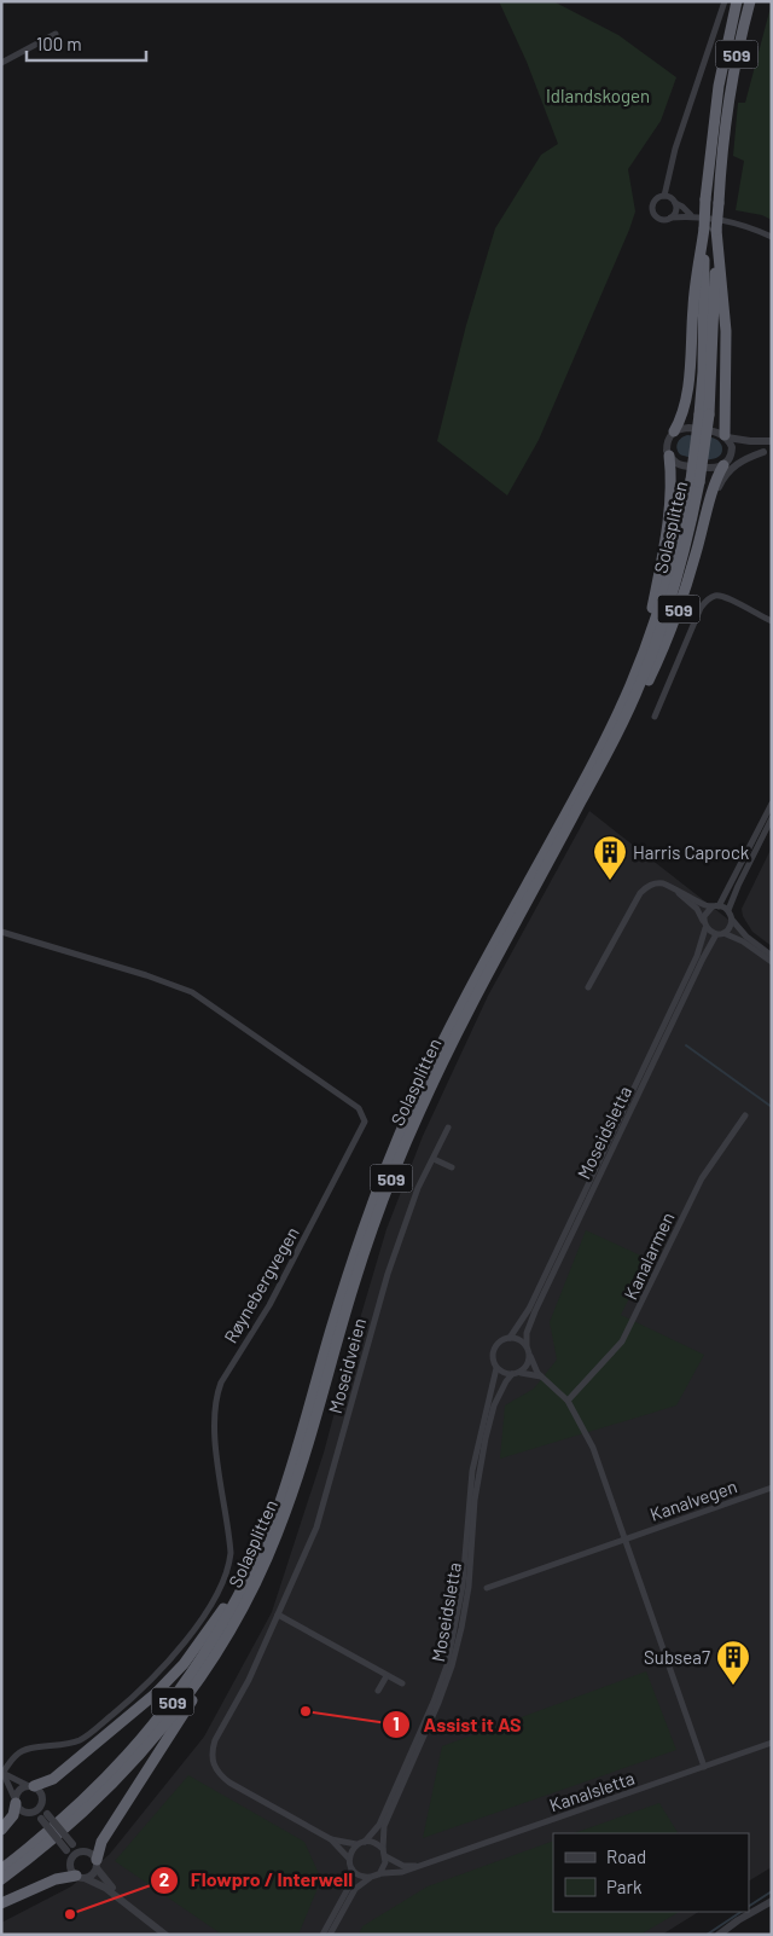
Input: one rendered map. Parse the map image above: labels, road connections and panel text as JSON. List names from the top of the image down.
{
  "streets": {
    "highway": ["509", "Solasplitten"],
    "street": [
      "Moseidsletta",
      "Kanalarmen",
      "Røynebergvegen",
      "Moseidveien",
      "Kanalvegen",
      "Kanalsletta"
    ]
  },
  "crossings": [
    ["509", "Solasplitten"],
    ["Moseidsletta", "Kanalsletta"]
  ],
  "parks": ["Idlandskogen"],
  "places": {
    "building": ["Harris Caprock", "Subsea7"],
    "other": ["Assist it AS", "Flowpro / Interwell"]
  },
  "legend": ["Road", "Park"],
  "scale_bar": "100 m"
}
